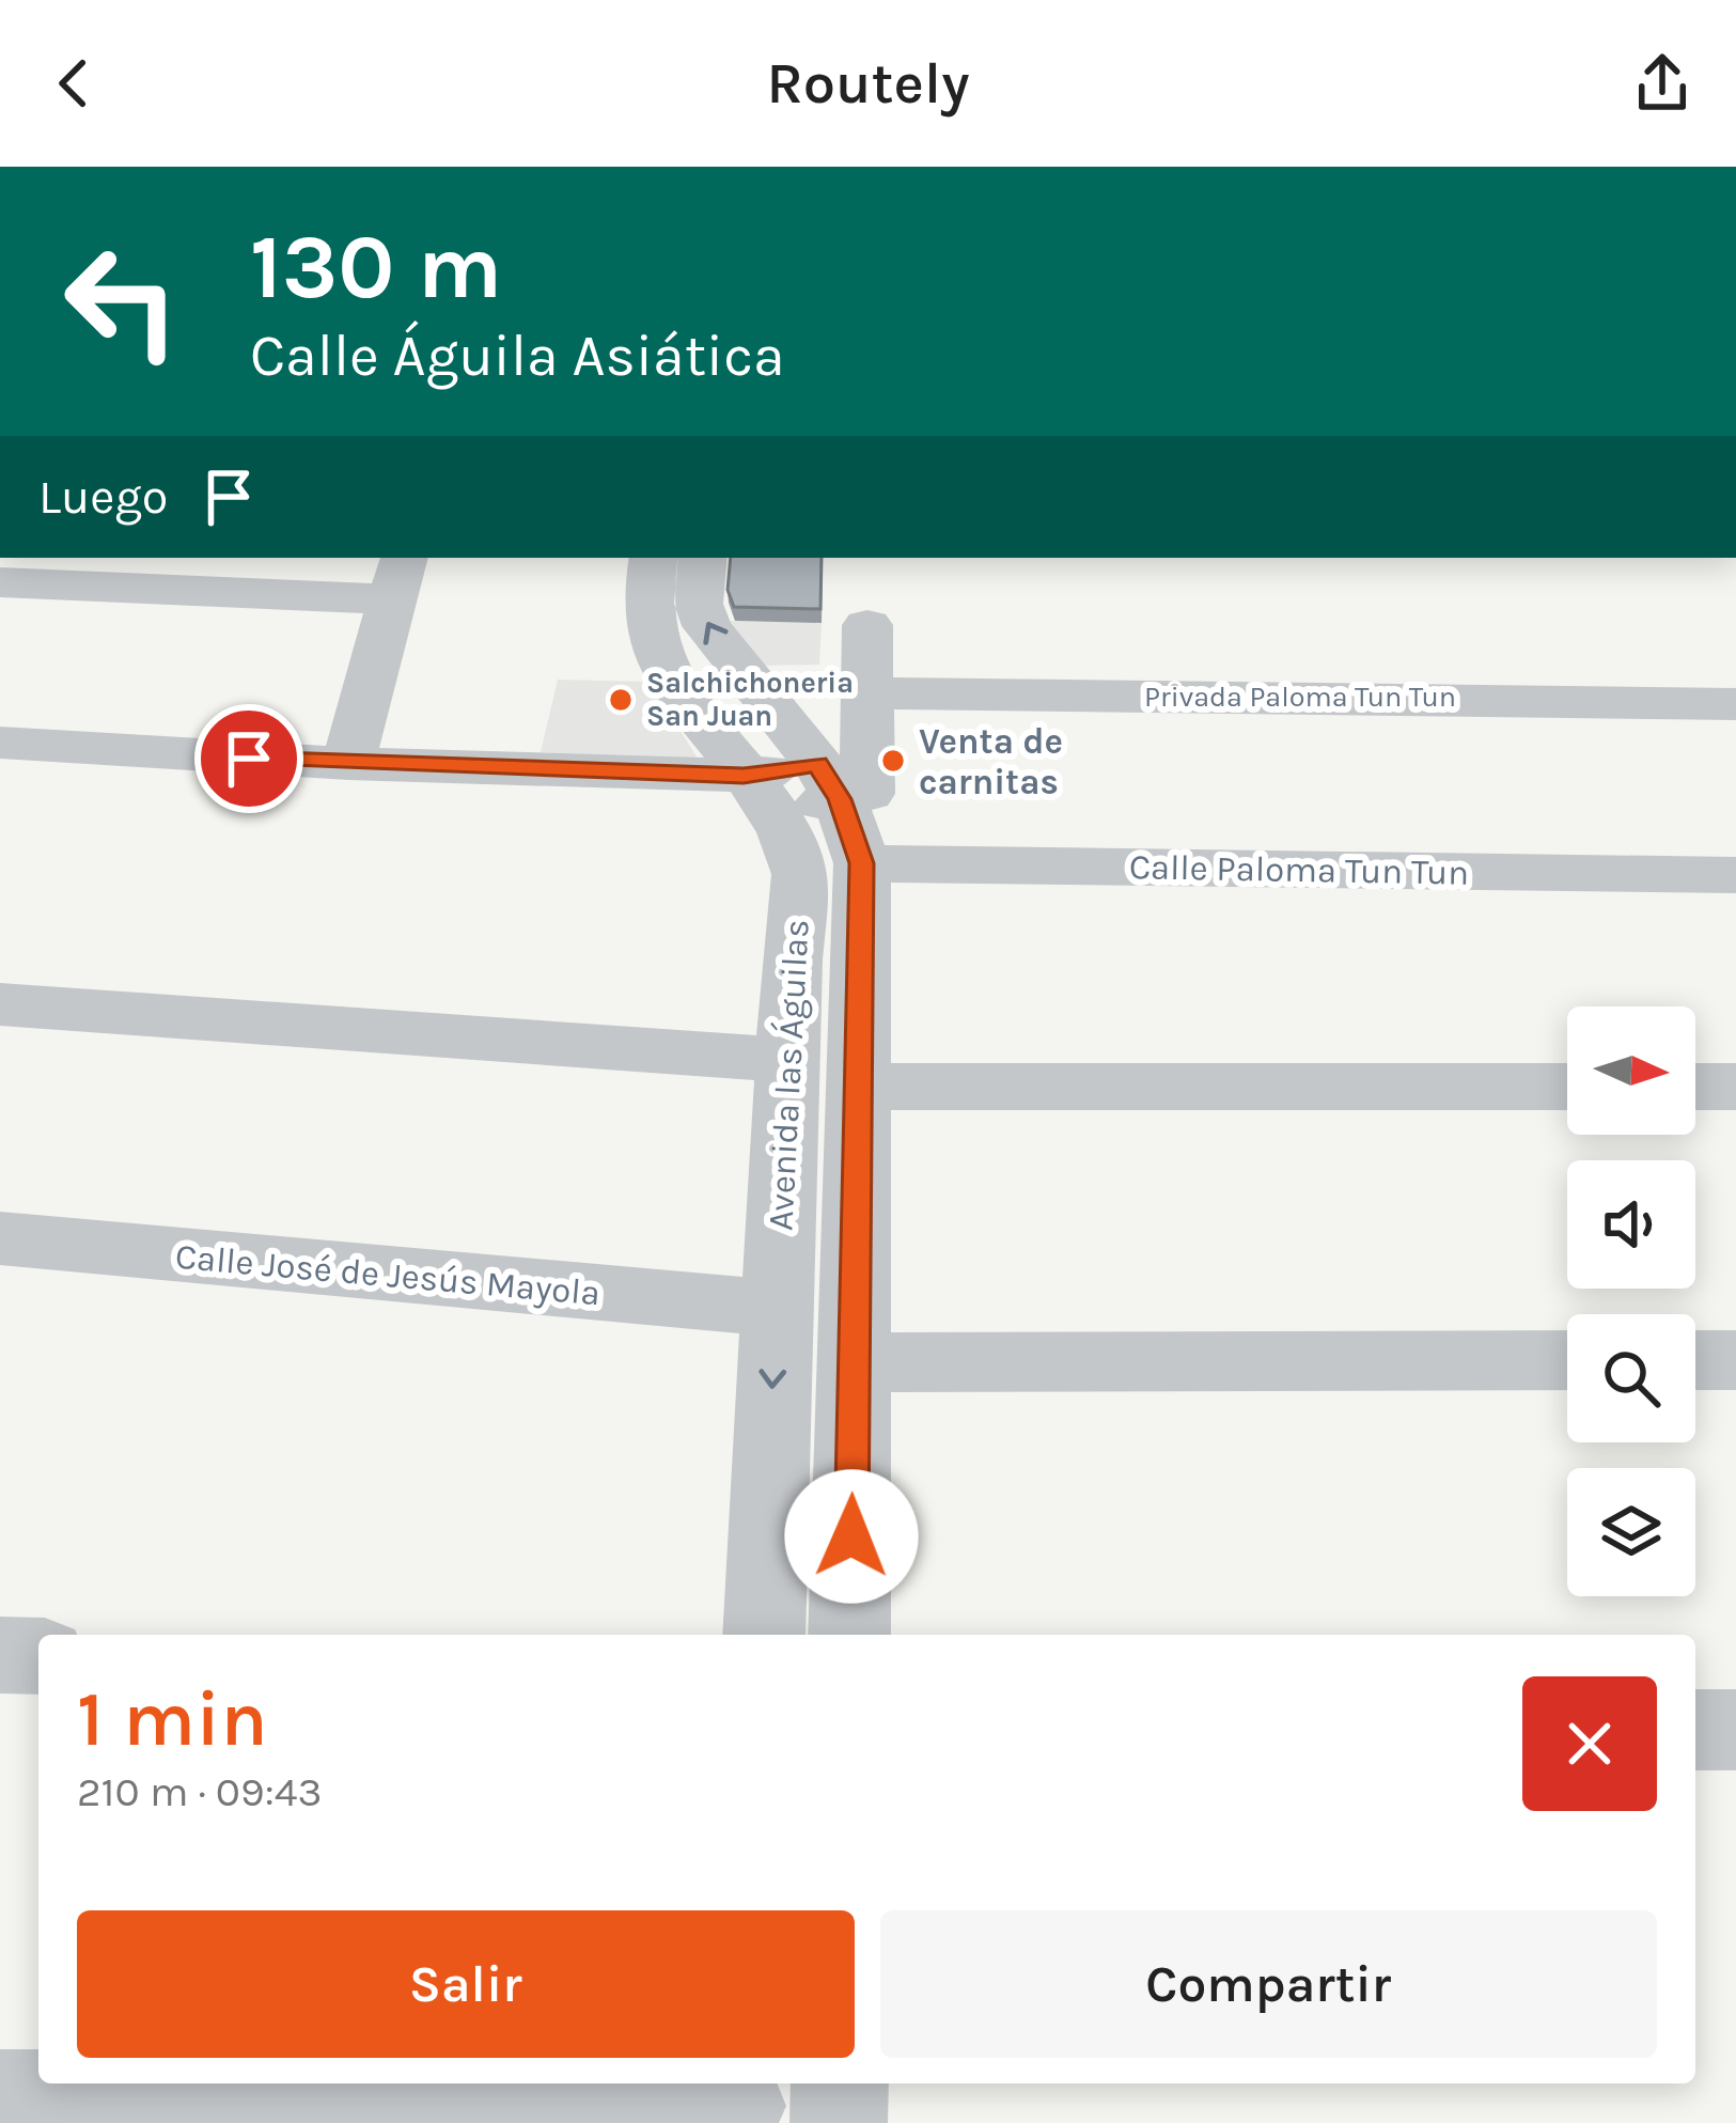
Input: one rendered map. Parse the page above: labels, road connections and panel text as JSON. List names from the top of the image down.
{
  "streets": {
    "street": [
      "Privada Paloma Tun Tun",
      "Calle Paloma Tun Tun",
      "Avenida las Águilas",
      "Calle José de Jesús Mayola"
    ]
  },
  "crossings": [
    ["Calle Paloma Tun Tun", "Avenida las Águilas"],
    ["Avenida las Águilas", "Calle José de Jesús Mayola"]
  ],
  "places": ["Salchichoneria San Juan", "Venta de carnitas"],
  "north": "right",
  "page": {
    "header": "Routely",
    "turn": ["130 m", "Calle Águila Asiática"],
    "then": "Luego",
    "heading": ["1 min", "210 m · 09:43"],
    "buttons": ["Salir", "Compartir"]
  }
}
